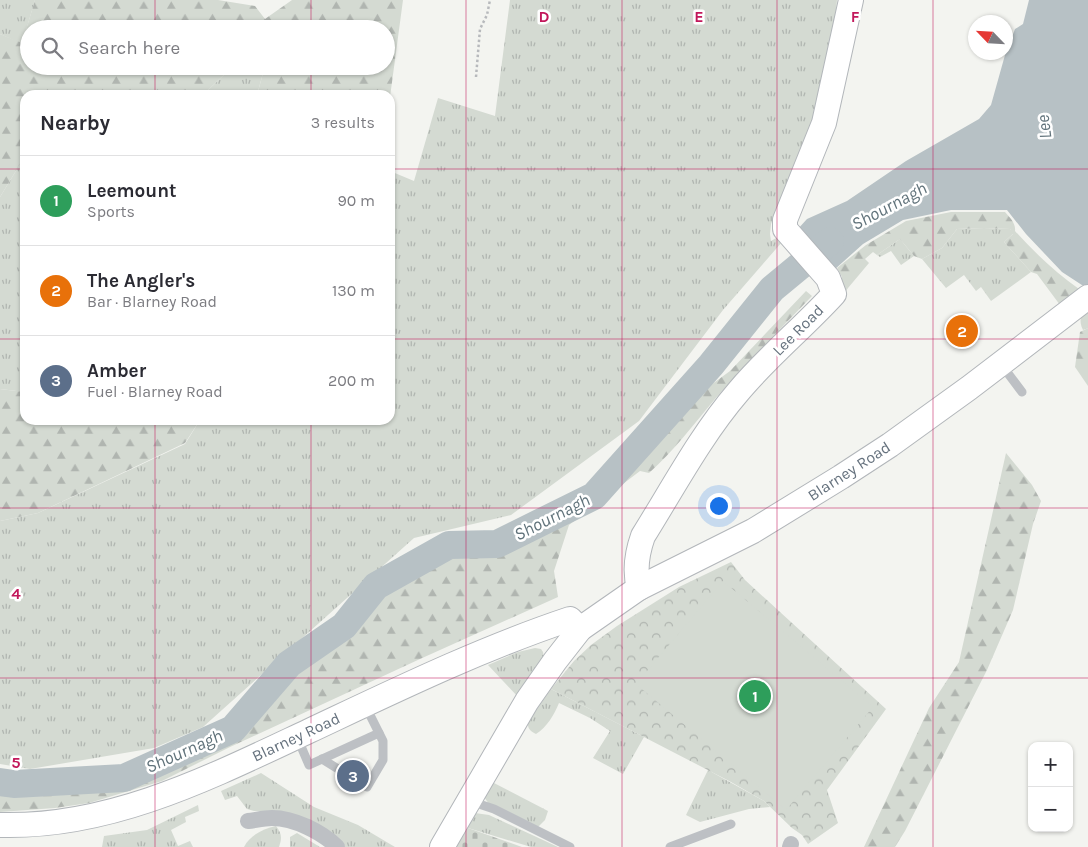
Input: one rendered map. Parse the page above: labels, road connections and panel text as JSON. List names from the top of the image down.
{
  "streets": {
    "main road": ["Lee Road", "Blarney Road"]
  },
  "crossings": [
    ["Lee Road", "Blarney Road"]
  ],
  "water": ["Lee", "Shournagh"],
  "north": "top left",
  "page": {
    "search": "Search here",
    "heading": ["Nearby", "3 results"],
    "list": [
      {
        "mark": "1",
        "name": "Leemount",
        "note": "Sports",
        "value": "90 m"
      },
      {
        "mark": "2",
        "name": "The Angler's",
        "note": "Bar · Blarney Road",
        "value": "130 m"
      },
      {
        "mark": "3",
        "name": "Amber",
        "note": "Fuel · Blarney Road",
        "value": "200 m"
      }
    ],
    "pins": ["2", "1", "3"],
    "map_buttons": ["+", "−"]
  },
  "grid": {
    "columns": ["D", "E", "F"],
    "rows": ["4", "5"]
  }
}
